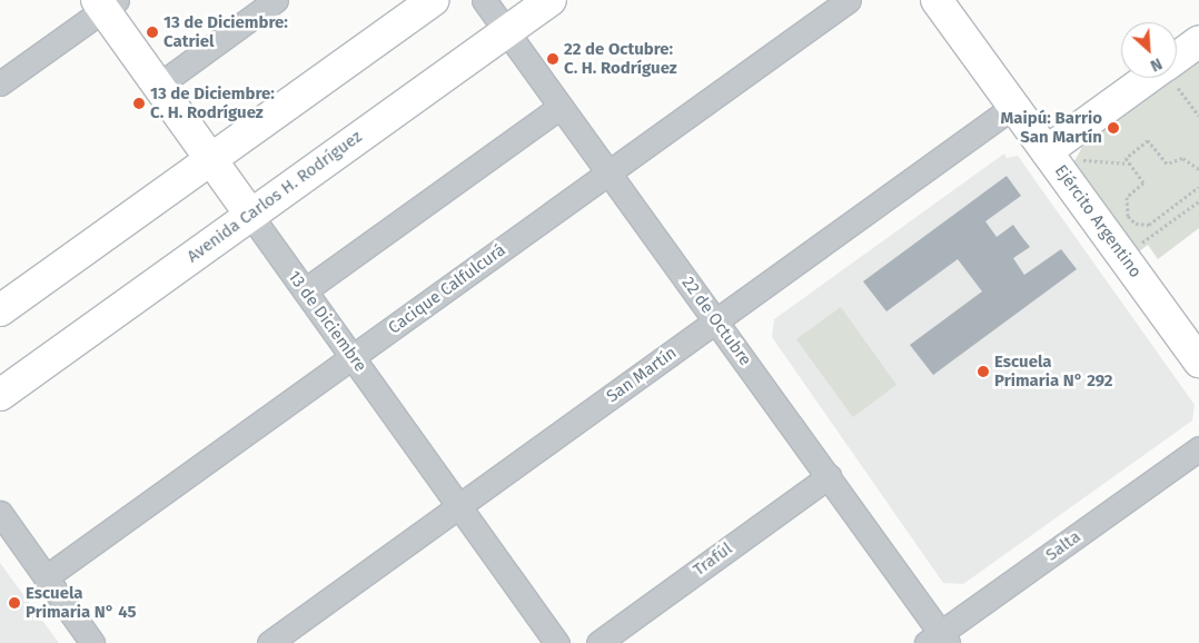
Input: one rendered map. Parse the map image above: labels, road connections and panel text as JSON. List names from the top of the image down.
{
  "streets": {
    "main road": ["Avenida Carlos H. Rodríguez", "Ejército Argentino", "13 de Diciembre"],
    "street": [
      "Cacique Calfulcurá",
      "22 de Octubre",
      "San Martín",
      "Salta",
      "Trafúl"
    ]
  },
  "crossings": [
    ["Avenida Carlos H. Rodríguez", "13 de Diciembre"],
    ["Avenida Carlos H. Rodríguez", "22 de Octubre"],
    ["Ejército Argentino", "San Martín"],
    ["Cacique Calfulcurá", "13 de Diciembre"],
    ["Cacique Calfulcurá", "22 de Octubre"],
    ["13 de Diciembre", "San Martín"],
    ["22 de Octubre", "San Martín"],
    ["22 de Octubre", "Salta"],
    ["22 de Octubre", "Trafúl"]
  ],
  "places": [
    "13 de Diciembre: Catriel",
    "22 de Octubre: C. H. Rodríguez",
    "13 de Diciembre: C. H. Rodríguez",
    "Maipú: Barrio San Martín",
    "Escuela Primaria N° 292",
    "Escuela Primaria N° 45"
  ],
  "north": "bottom right"
}
